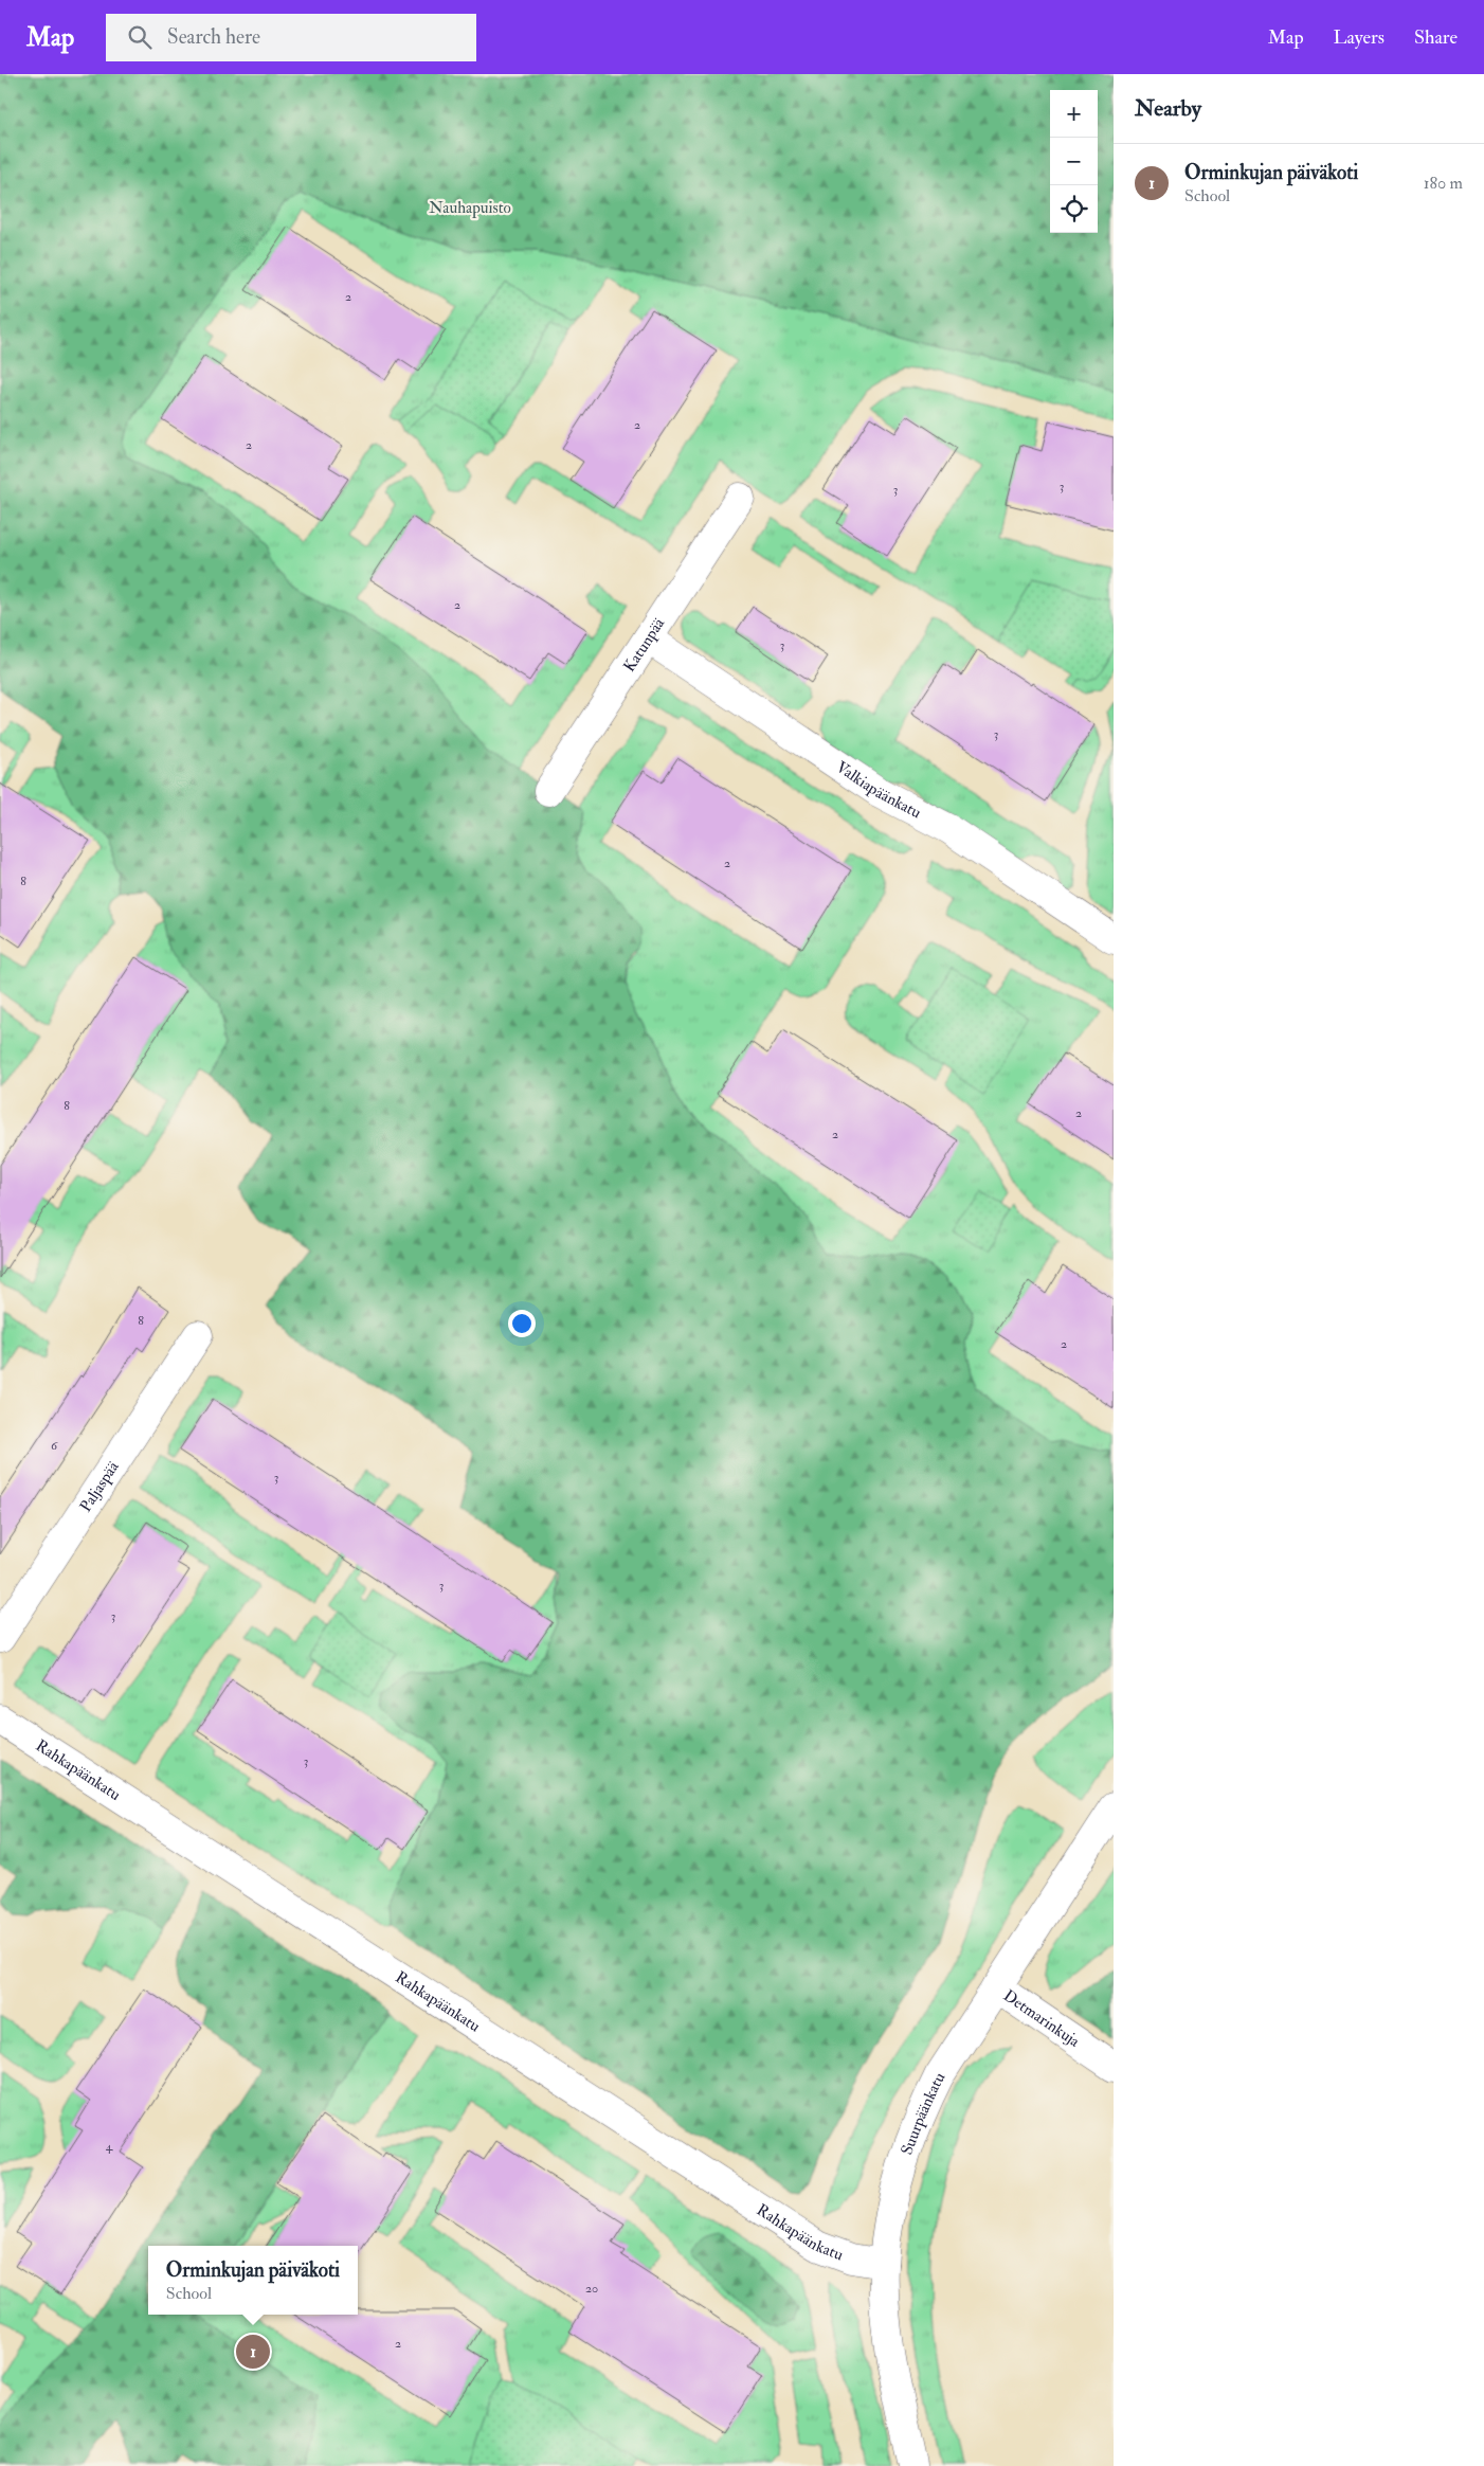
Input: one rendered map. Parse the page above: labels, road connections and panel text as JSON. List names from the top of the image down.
{
  "streets": {
    "street": [
      "Katunpää",
      "Valkiapäänkatu",
      "Paljaspää",
      "Rahkapäänkatu",
      "Detmarinkuja",
      "Suurpäänkatu"
    ]
  },
  "crossings": [
    ["Katunpää", "Valkiapäänkatu"],
    ["Rahkapäänkatu", "Suurpäänkatu"],
    ["Detmarinkuja", "Suurpäänkatu"]
  ],
  "parks": ["Nauhapuisto"],
  "house_numbers": [
    "2",
    "2",
    "2",
    "3",
    "3",
    "2",
    "3",
    "3",
    "2",
    "8",
    "8",
    "2",
    "2",
    "8",
    "2",
    "6",
    "3",
    "3",
    "3",
    "3",
    "4",
    "20",
    "2"
  ],
  "page": {
    "header": "Map",
    "search": "Search here",
    "nav": ["Map", "Layers", "Share"],
    "heading": "Nearby",
    "map_buttons": ["+", "−"],
    "list": [
      {
        "mark": "1",
        "name": "Orminkujan päiväkoti",
        "note": "School",
        "value": "180 m"
      }
    ],
    "popup": ["Orminkujan päiväkoti", "School"],
    "pins": "1"
  }
}
